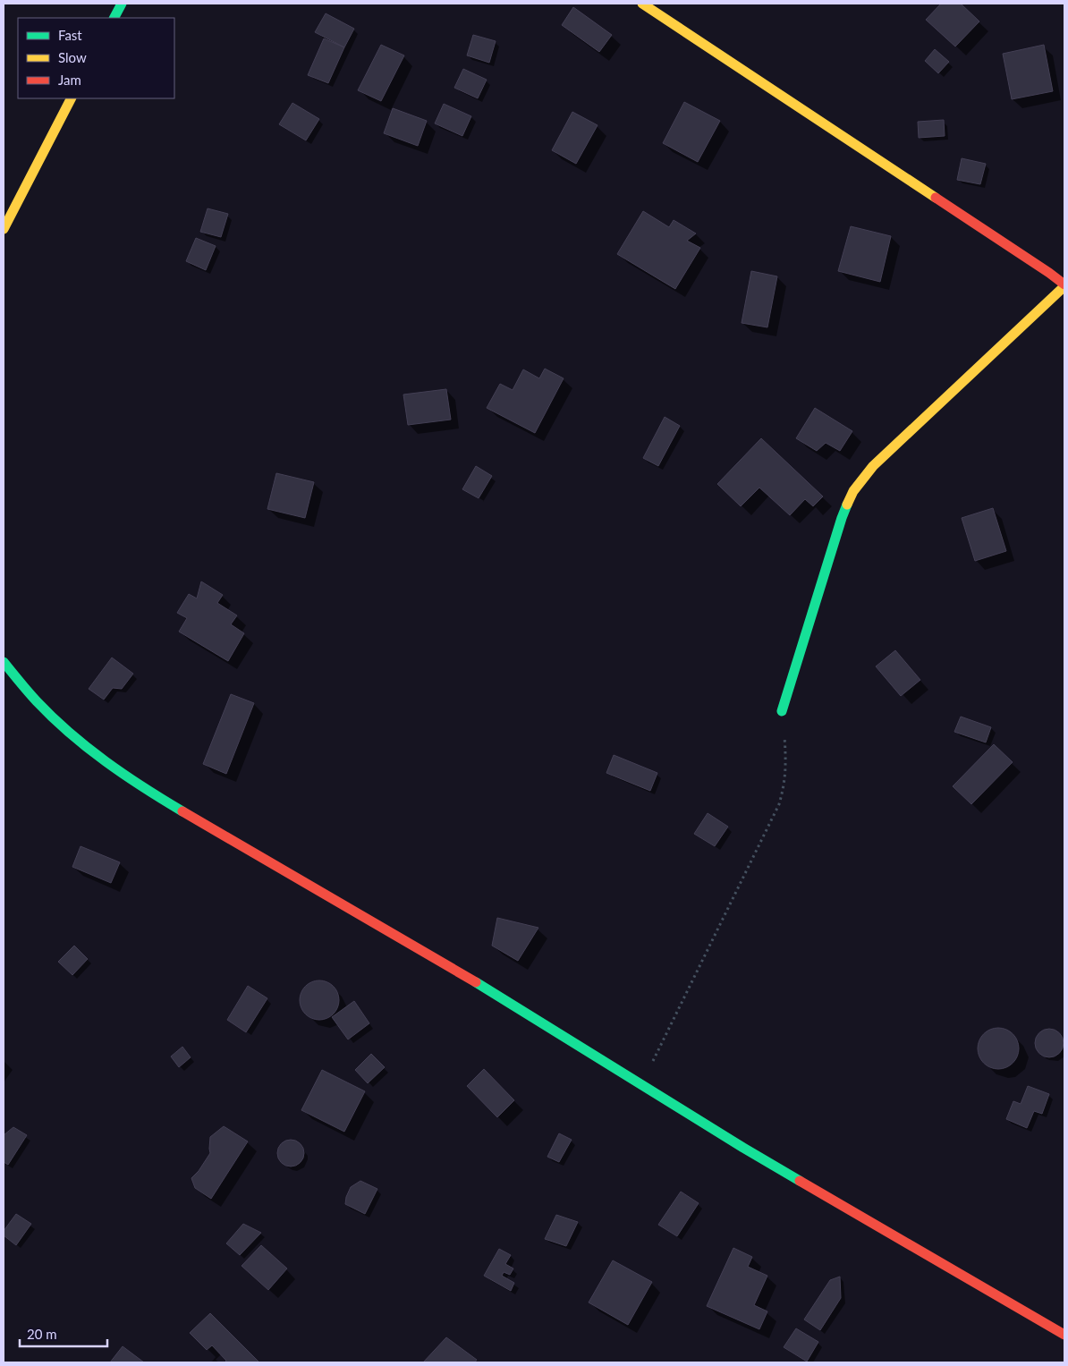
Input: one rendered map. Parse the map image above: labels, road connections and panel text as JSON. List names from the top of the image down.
{
  "legend": ["Fast", "Slow", "Jam"],
  "scale_bar": "20 m"
}
